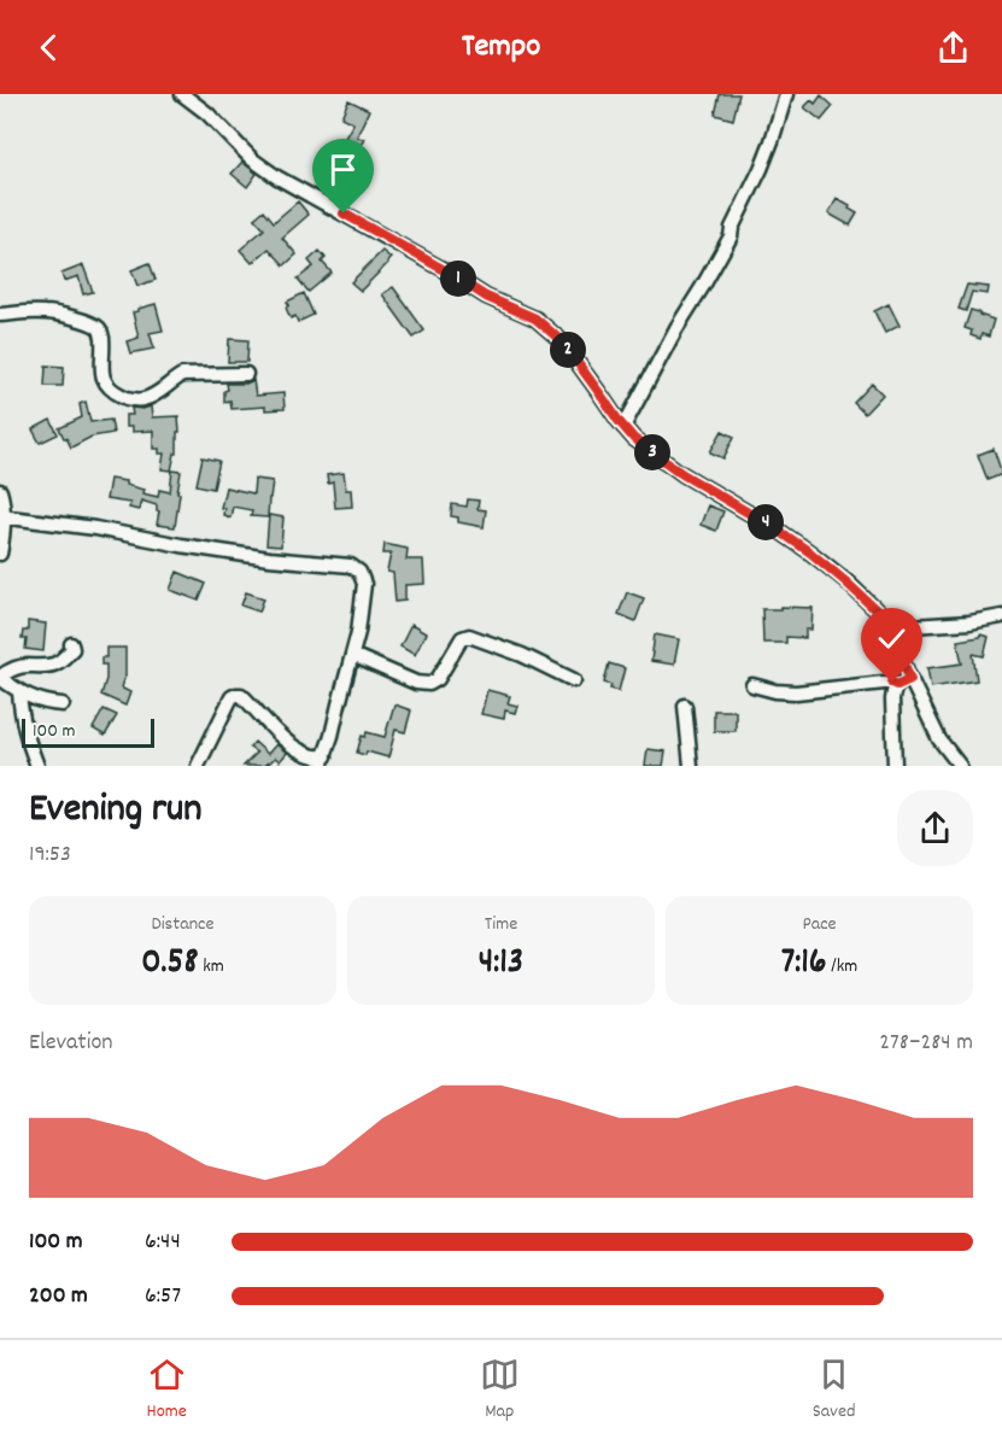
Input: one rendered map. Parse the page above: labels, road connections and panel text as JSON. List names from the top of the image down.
{
  "scale_bar": "100 m",
  "page": {
    "header": "Tempo",
    "pins": [
      "1",
      "2",
      "3",
      "4"
    ],
    "scale": "100 m",
    "heading": ["Evening run", "19:53"],
    "stats": [
      ["Distance", "0.58 km"],
      ["Time", "4:13"],
      ["Pace", "7:16 /km"]
    ],
    "chart": ["Elevation", "278–284 m"],
    "list": [
      {
        "name": "100 m",
        "note": "6:44"
      },
      {
        "name": "200 m",
        "note": "6:57"
      }
    ],
    "tabs": ["Home", "Map", "Saved"]
  }
}
